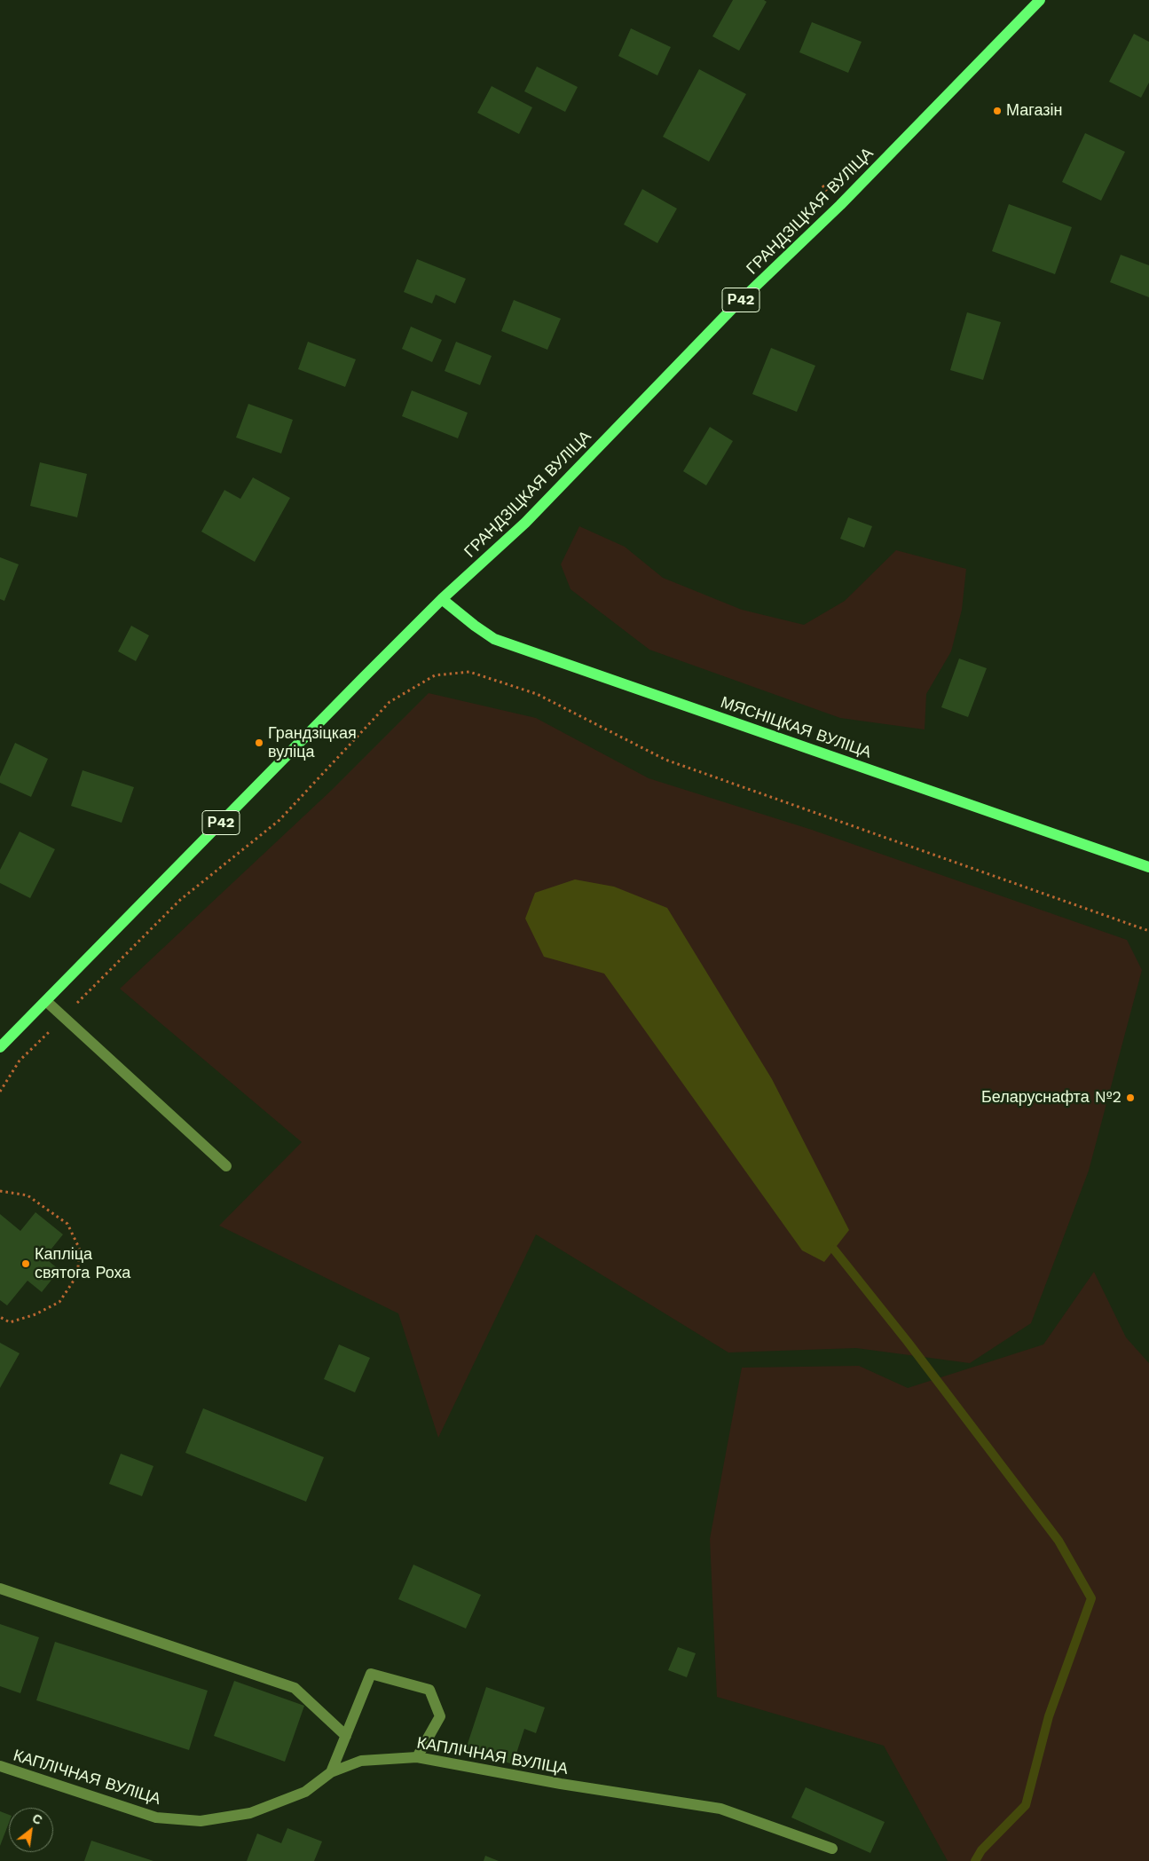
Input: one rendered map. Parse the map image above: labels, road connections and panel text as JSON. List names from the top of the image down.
{
  "streets": {
    "main road": ["ГРАНДЗІЦКАЯ ВУЛІЦА", "Р42", "МЯСНІЦКАЯ ВУЛІЦА"],
    "street": ["КАПЛІЧНАЯ ВУЛІЦА"]
  },
  "crossings": [
    ["ГРАНДЗІЦКАЯ ВУЛІЦА", "МЯСНІЦКАЯ ВУЛІЦА"]
  ],
  "places": [
    "Магазін",
    "Грандзіцкая вуліца",
    "Беларуснафта №2",
    "Капліца святога Роха"
  ],
  "north": "top right"
}
